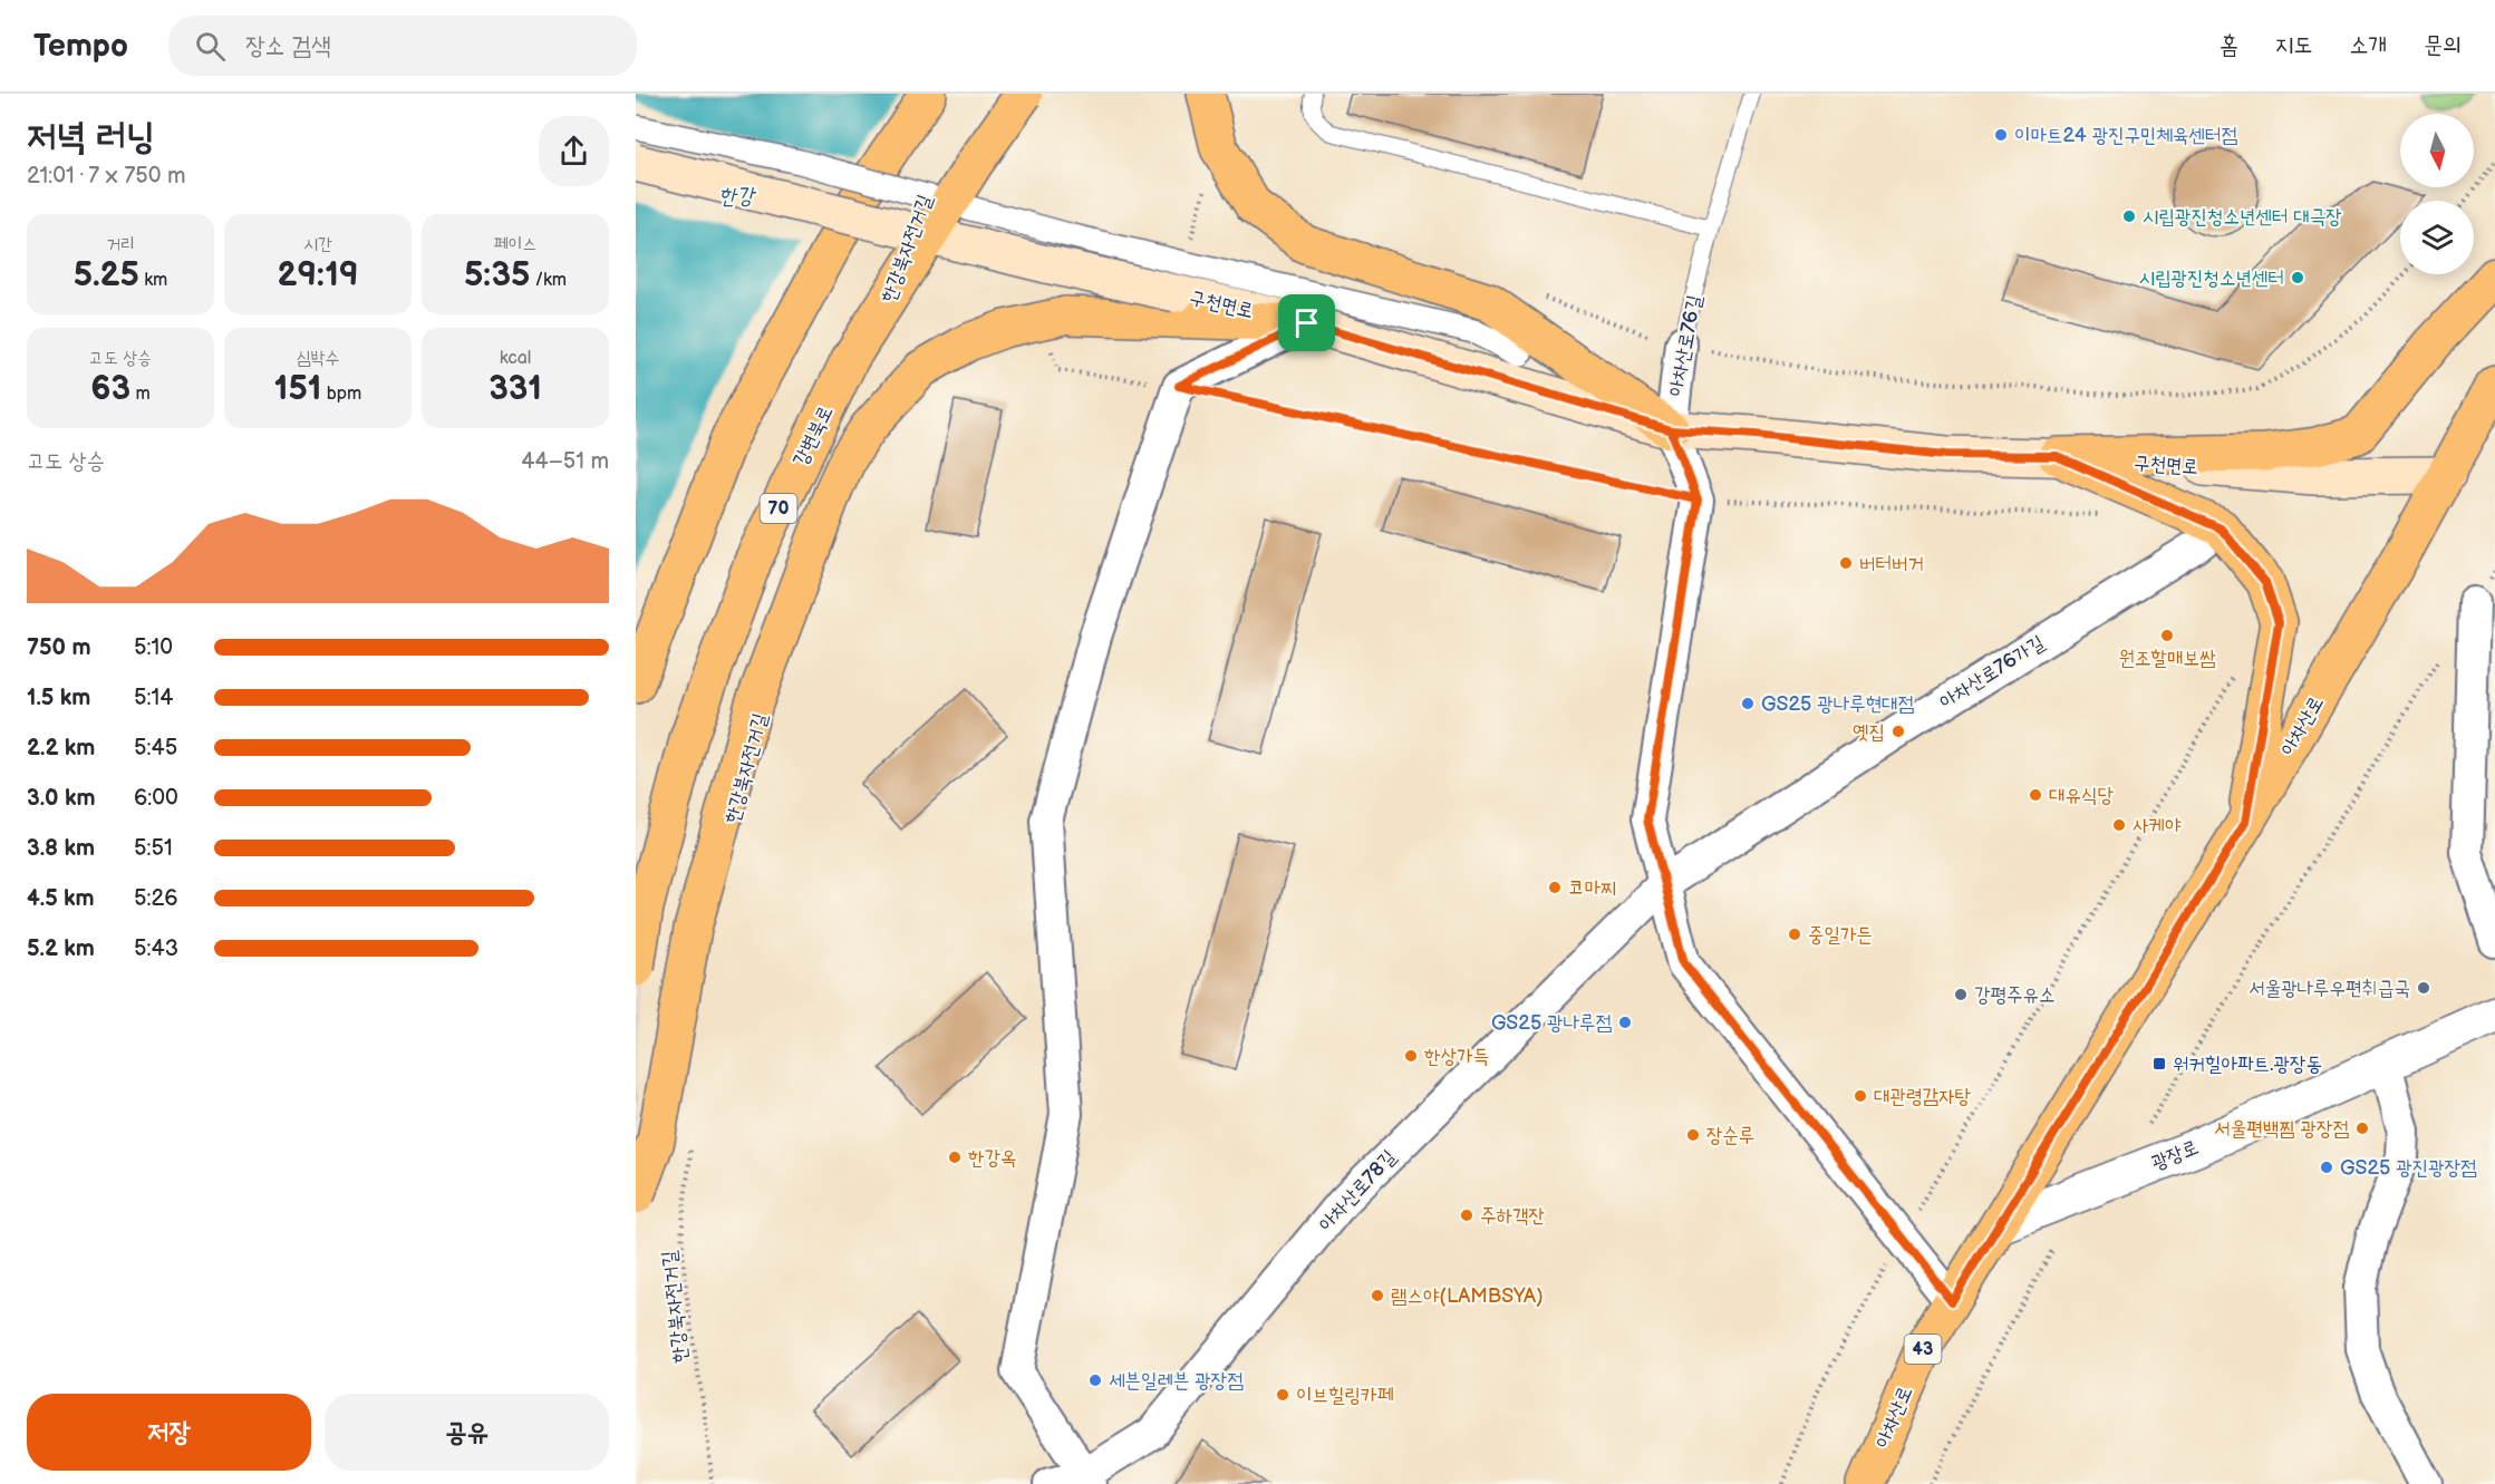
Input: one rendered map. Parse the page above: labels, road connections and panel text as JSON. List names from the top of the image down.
{
  "streets": {
    "main road": [
      "구천면로",
      "강변북로",
      "70",
      "아차산로",
      "43"
    ],
    "street": [
      "아차산로76길",
      "아차산로76가길",
      "광장로",
      "아차산로78길"
    ],
    "path": ["한강북자전거길"]
  },
  "crossings": [
    ["구천면로", "아차산로76길"],
    ["구천면로", "아차산로"],
    ["아차산로76길", "아차산로76가길"],
    ["아차산로76길", "아차산로"],
    ["아차산로76길", "아차산로78길"],
    ["아차산로76가길", "아차산로78길"],
    ["아차산로", "광장로"]
  ],
  "water": ["한강"],
  "places": {
    "other": [
      "이마트24 광진구민체육센터점",
      "시립광진청소년센터 대극장",
      "시립광진청소년센터",
      "버터버거",
      "원조할매보쌈",
      "GS25 광나루현대점",
      "옛집",
      "대유식당",
      "사케야",
      "코마찌",
      "중일가든",
      "서울광나루우편취급국",
      "강평주유소",
      "GS25 광나루점",
      "한상가득",
      "대관령감자탕",
      "서울편백찜 광장점",
      "장순루",
      "한강옥",
      "GS25 광진광장점",
      "주하객잔",
      "램스야(LAMBSYA)",
      "세븐일레븐 광장점",
      "이브힐링카페"
    ],
    "transit": ["워커힐아파트.광장동"]
  },
  "north": "bottom",
  "page": {
    "header": "Tempo",
    "search": "장소 검색",
    "nav": [
      "홈",
      "지도",
      "소개",
      "문의"
    ],
    "heading": ["저녁 러닝", "21:01 · 7 × 750 m"],
    "stats": [
      ["거리", "5.25 km"],
      ["시간", "29:19"],
      ["페이스", "5:35 /km"],
      ["고도 상승", "63 m"],
      ["심박수", "151 bpm"],
      ["kcal", "331"]
    ],
    "chart": ["고도 상승", "44–51 m"],
    "list": [
      {
        "name": "750 m",
        "note": "5:10"
      },
      {
        "name": "1.5 km",
        "note": "5:14"
      },
      {
        "name": "2.2 km",
        "note": "5:45"
      },
      {
        "name": "3.0 km",
        "note": "6:00"
      },
      {
        "name": "3.8 km",
        "note": "5:51"
      },
      {
        "name": "4.5 km",
        "note": "5:26"
      },
      {
        "name": "5.2 km",
        "note": "5:43"
      }
    ],
    "buttons": ["저장", "공유"]
  }
}
